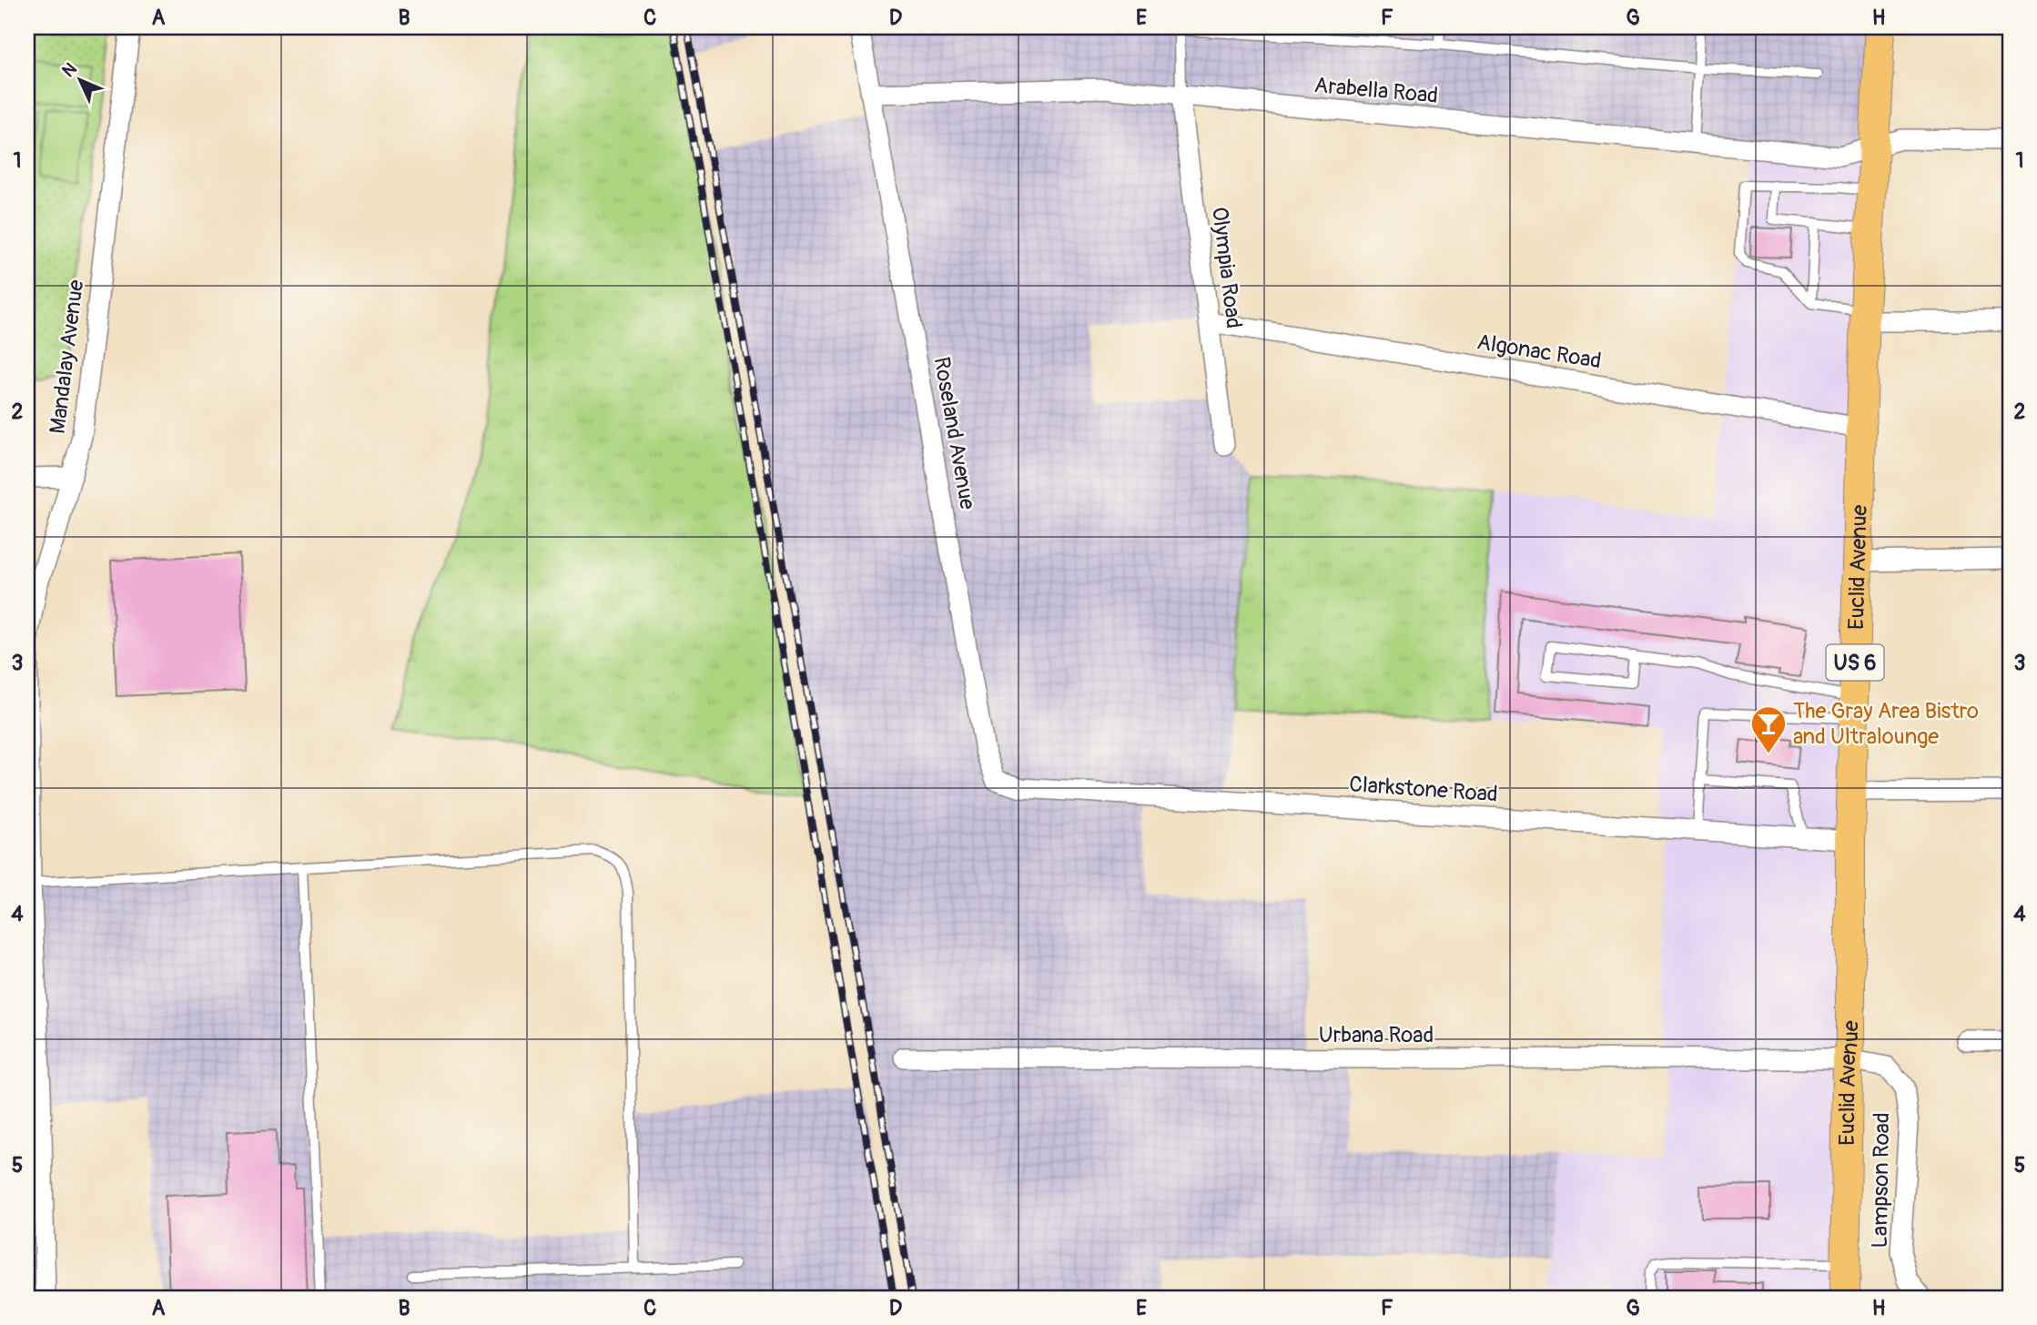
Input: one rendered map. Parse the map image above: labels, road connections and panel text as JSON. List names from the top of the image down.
{
  "streets": {
    "main road": ["Euclid Avenue", "US 6"],
    "street": [
      "Arabella Road",
      "Olympia Road",
      "Algonac Road",
      "Mandalay Avenue",
      "Roseland Avenue",
      "Clarkstone Road",
      "Urbana Road",
      "Lampson Road"
    ]
  },
  "crossings": [
    ["Arabella Road", "Olympia Road"],
    ["Arabella Road", "Roseland Avenue"],
    ["Arabella Road", "Euclid Avenue"],
    ["Olympia Road", "Algonac Road"],
    ["Algonac Road", "Euclid Avenue"],
    ["Roseland Avenue", "Clarkstone Road"],
    ["Euclid Avenue", "Clarkstone Road"],
    ["Euclid Avenue", "Urbana Road"],
    ["Euclid Avenue", "Lampson Road"],
    ["Urbana Road", "Lampson Road"]
  ],
  "places": {
    "bar": ["The Gray Area Bistro and Ultralounge"]
  },
  "north": "top left",
  "grid": {
    "columns": [
      "A",
      "B",
      "C",
      "D",
      "E",
      "F",
      "G",
      "H"
    ],
    "rows": [
      "1",
      "2",
      "3",
      "4",
      "5"
    ]
  }
}
